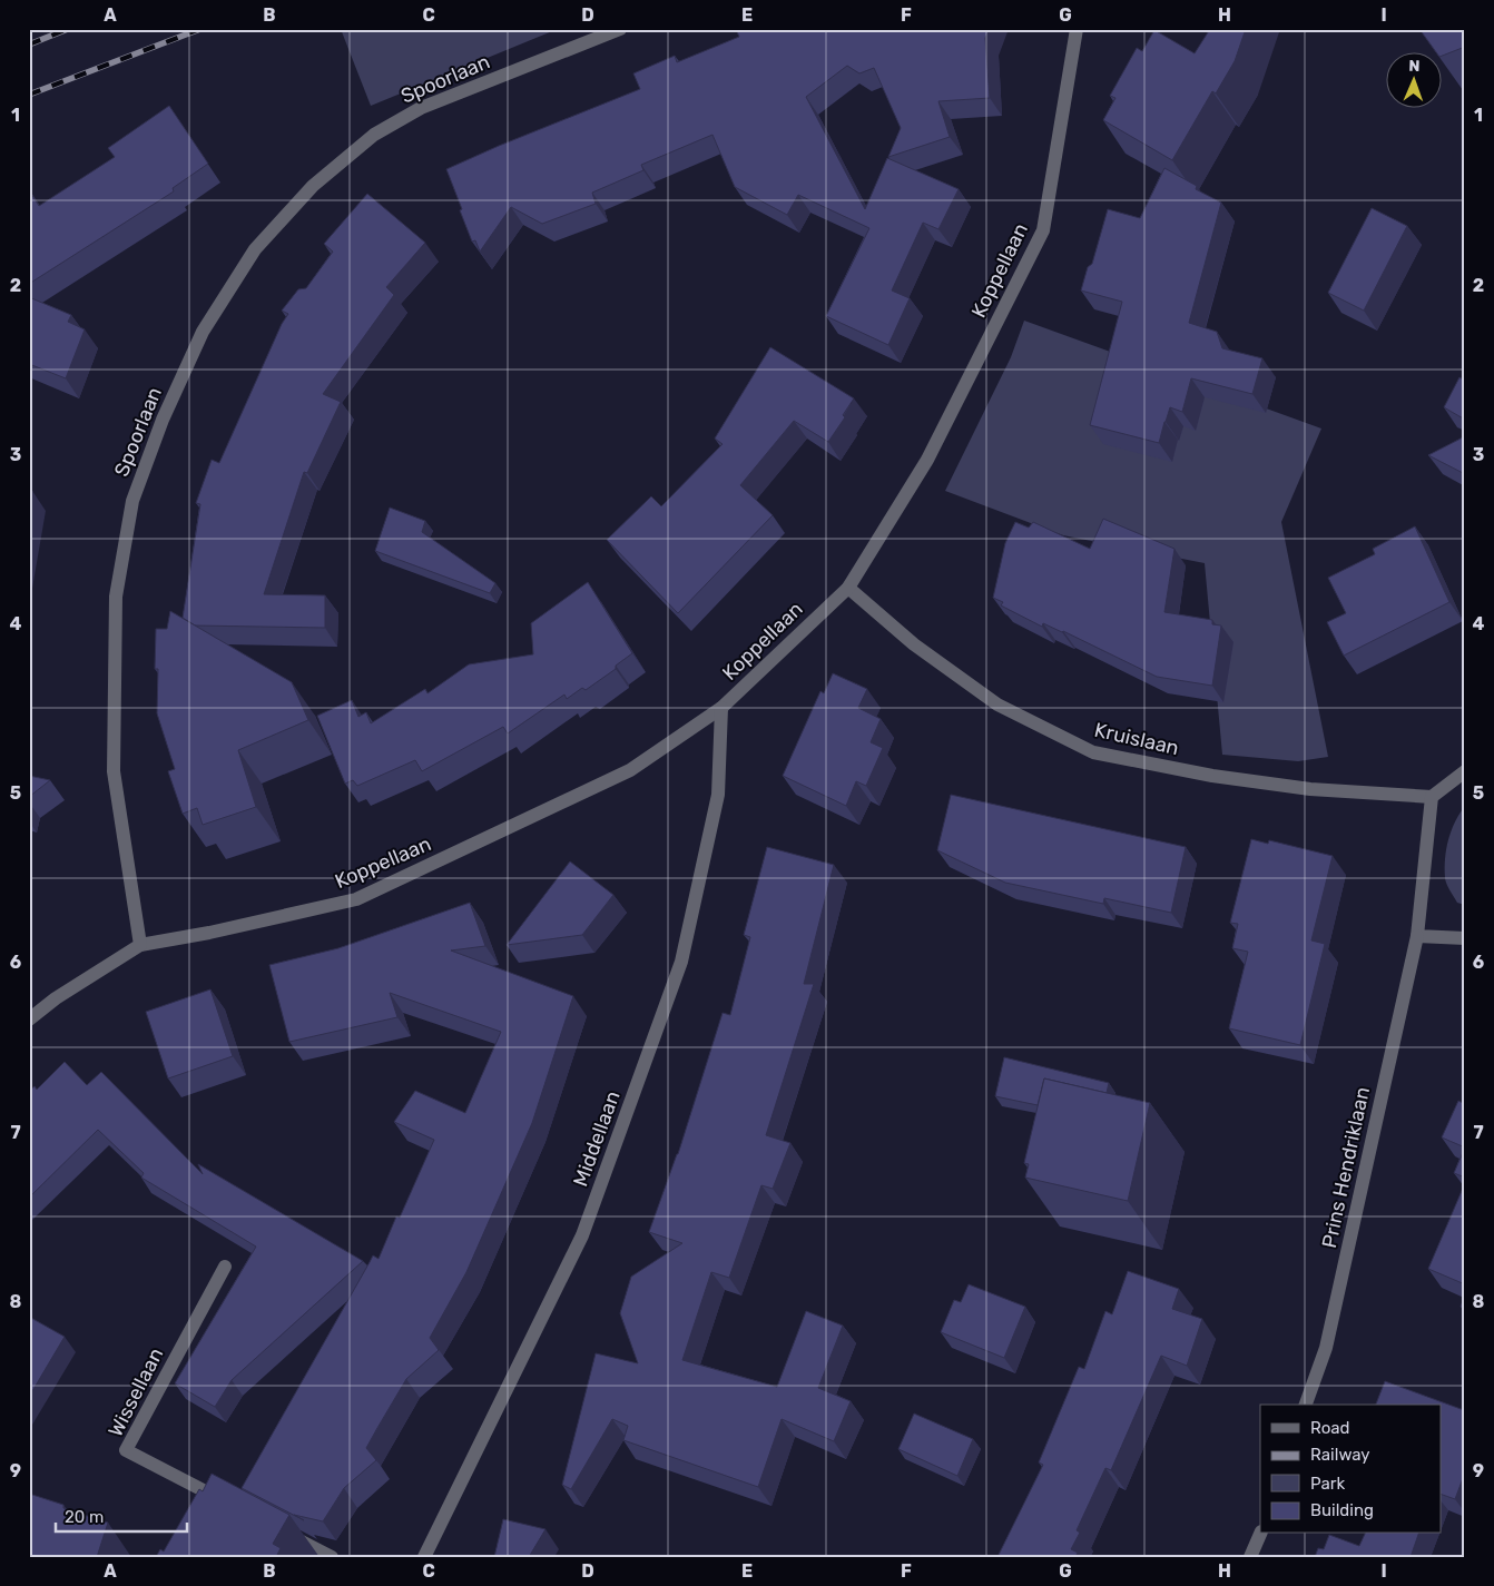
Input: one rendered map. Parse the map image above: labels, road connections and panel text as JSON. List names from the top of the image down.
{
  "streets": {
    "street": [
      "Spoorlaan",
      "Koppellaan",
      "Kruislaan",
      "Middellaan",
      "Prins Hendriklaan",
      "Wissellaan"
    ]
  },
  "crossings": [
    ["Spoorlaan", "Koppellaan"],
    ["Koppellaan", "Kruislaan"],
    ["Koppellaan", "Middellaan"]
  ],
  "legend": [
    "Road",
    "Railway",
    "Park",
    "Building"
  ],
  "scale_bar": "20 m",
  "north": "top",
  "grid": {
    "columns": [
      "A",
      "B",
      "C",
      "D",
      "E",
      "F",
      "G",
      "H",
      "I"
    ],
    "rows": [
      "1",
      "2",
      "3",
      "4",
      "5",
      "6",
      "7",
      "8",
      "9"
    ]
  }
}
